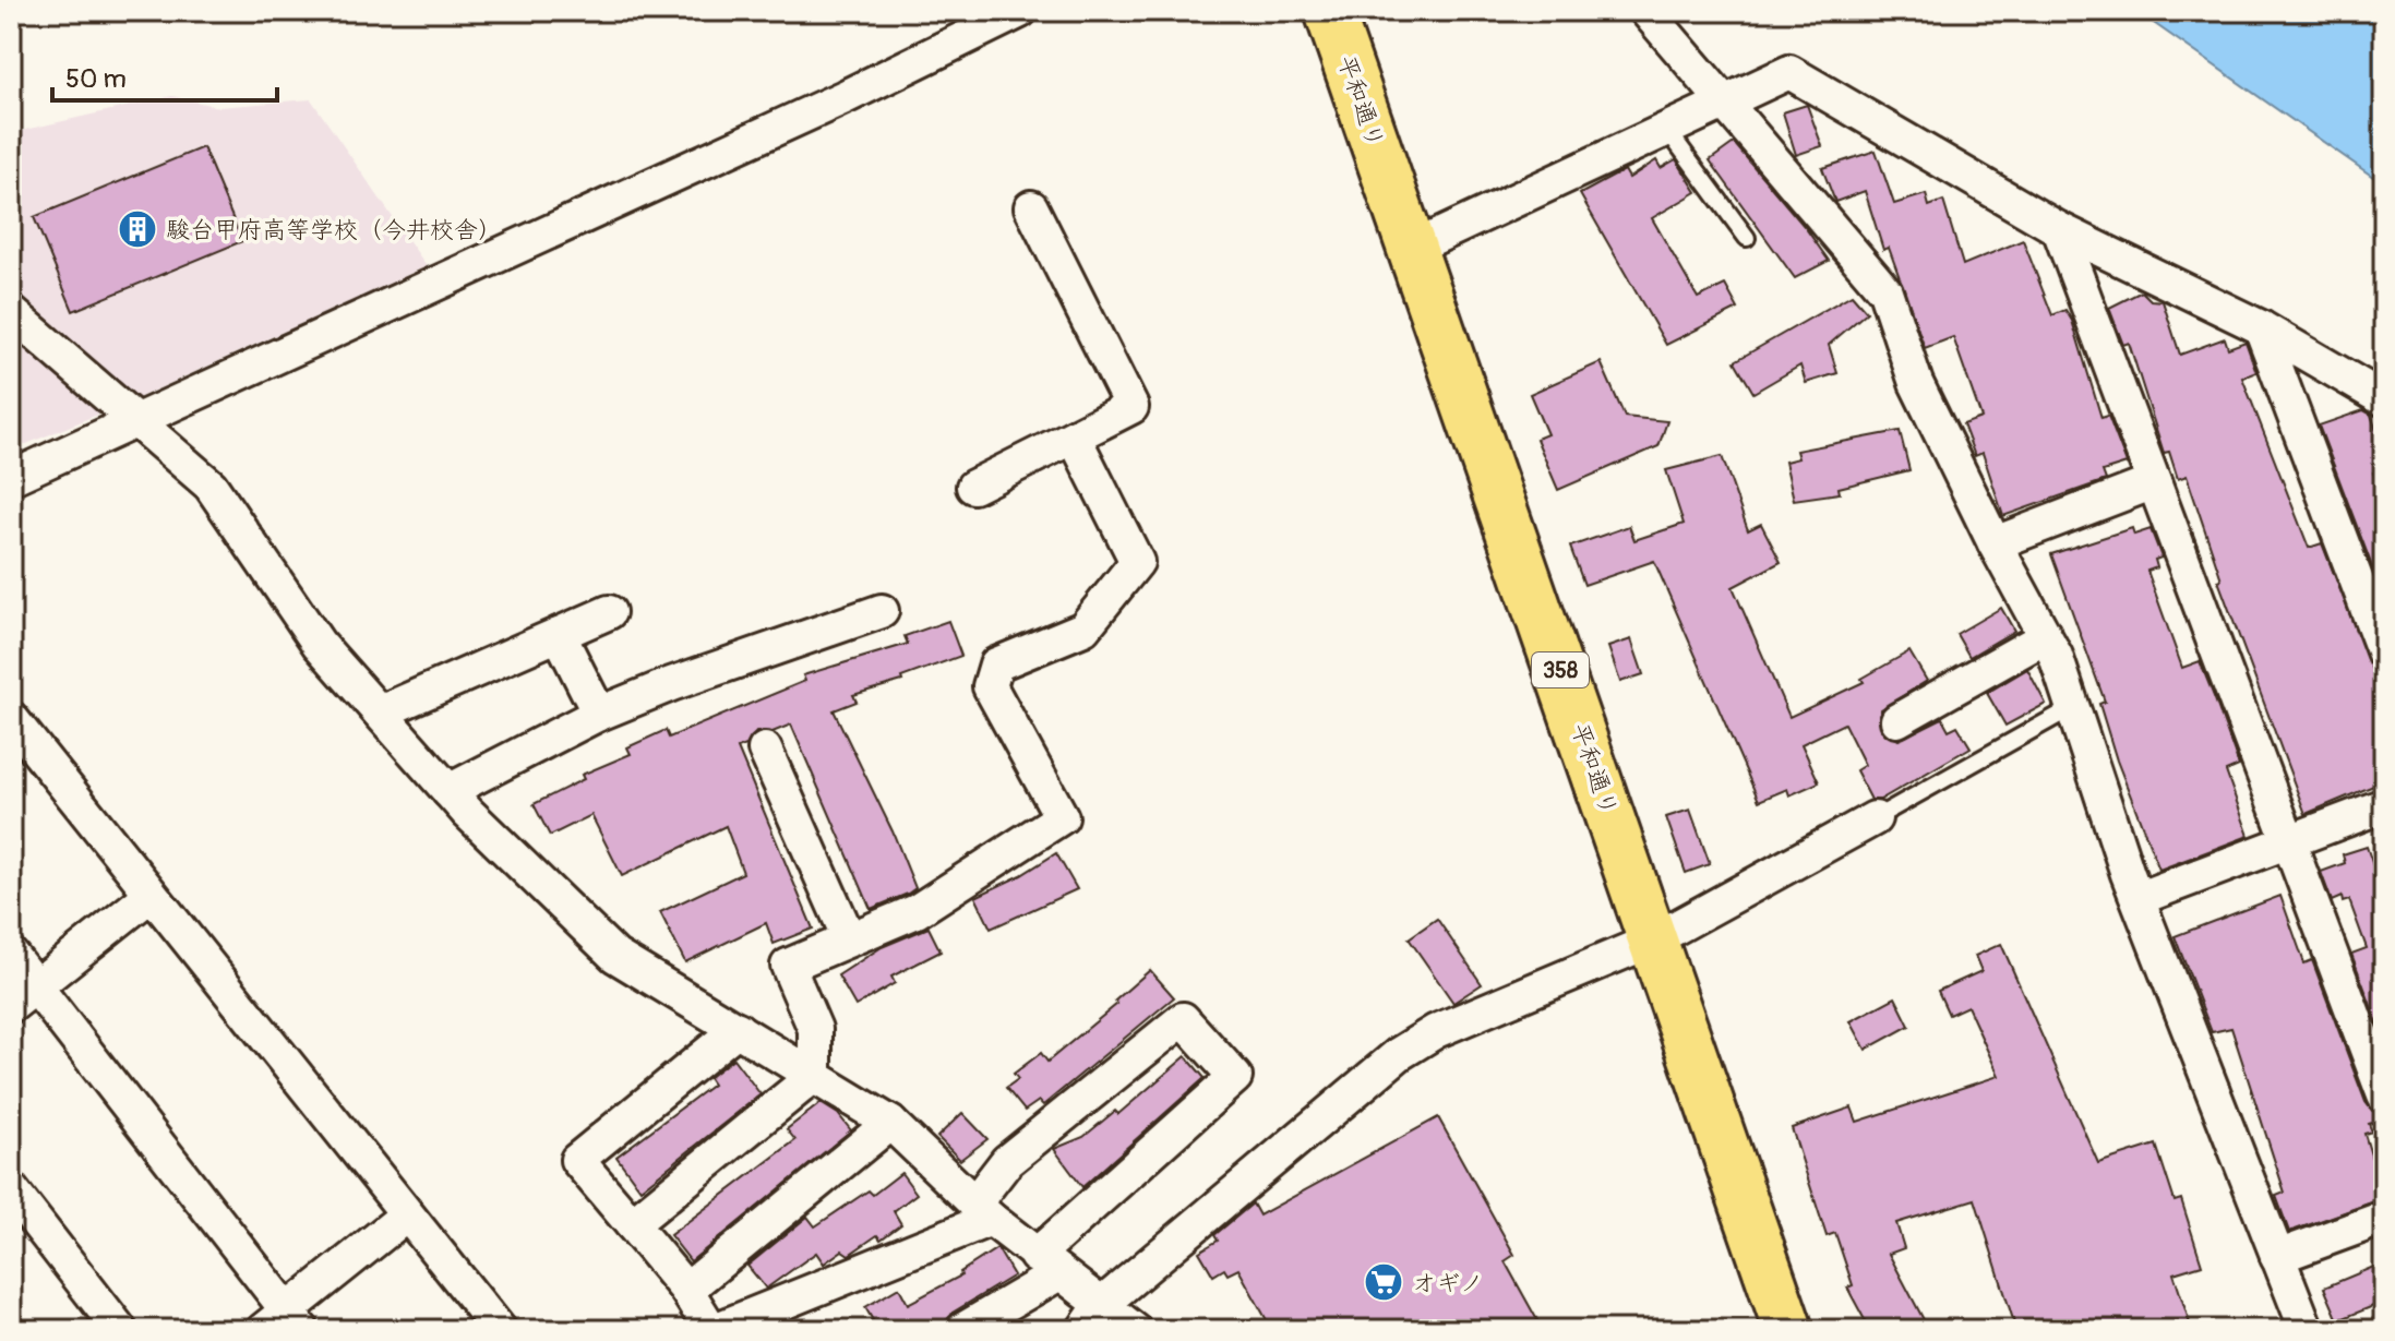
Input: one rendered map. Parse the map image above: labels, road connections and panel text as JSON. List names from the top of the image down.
{
  "streets": {
    "highway": ["平和通り", "358"]
  },
  "places": {
    "building": ["駿台甲府高等学校（今井校舎）"],
    "supermarket": ["オギノ"]
  },
  "scale_bar": "50 m"
}
